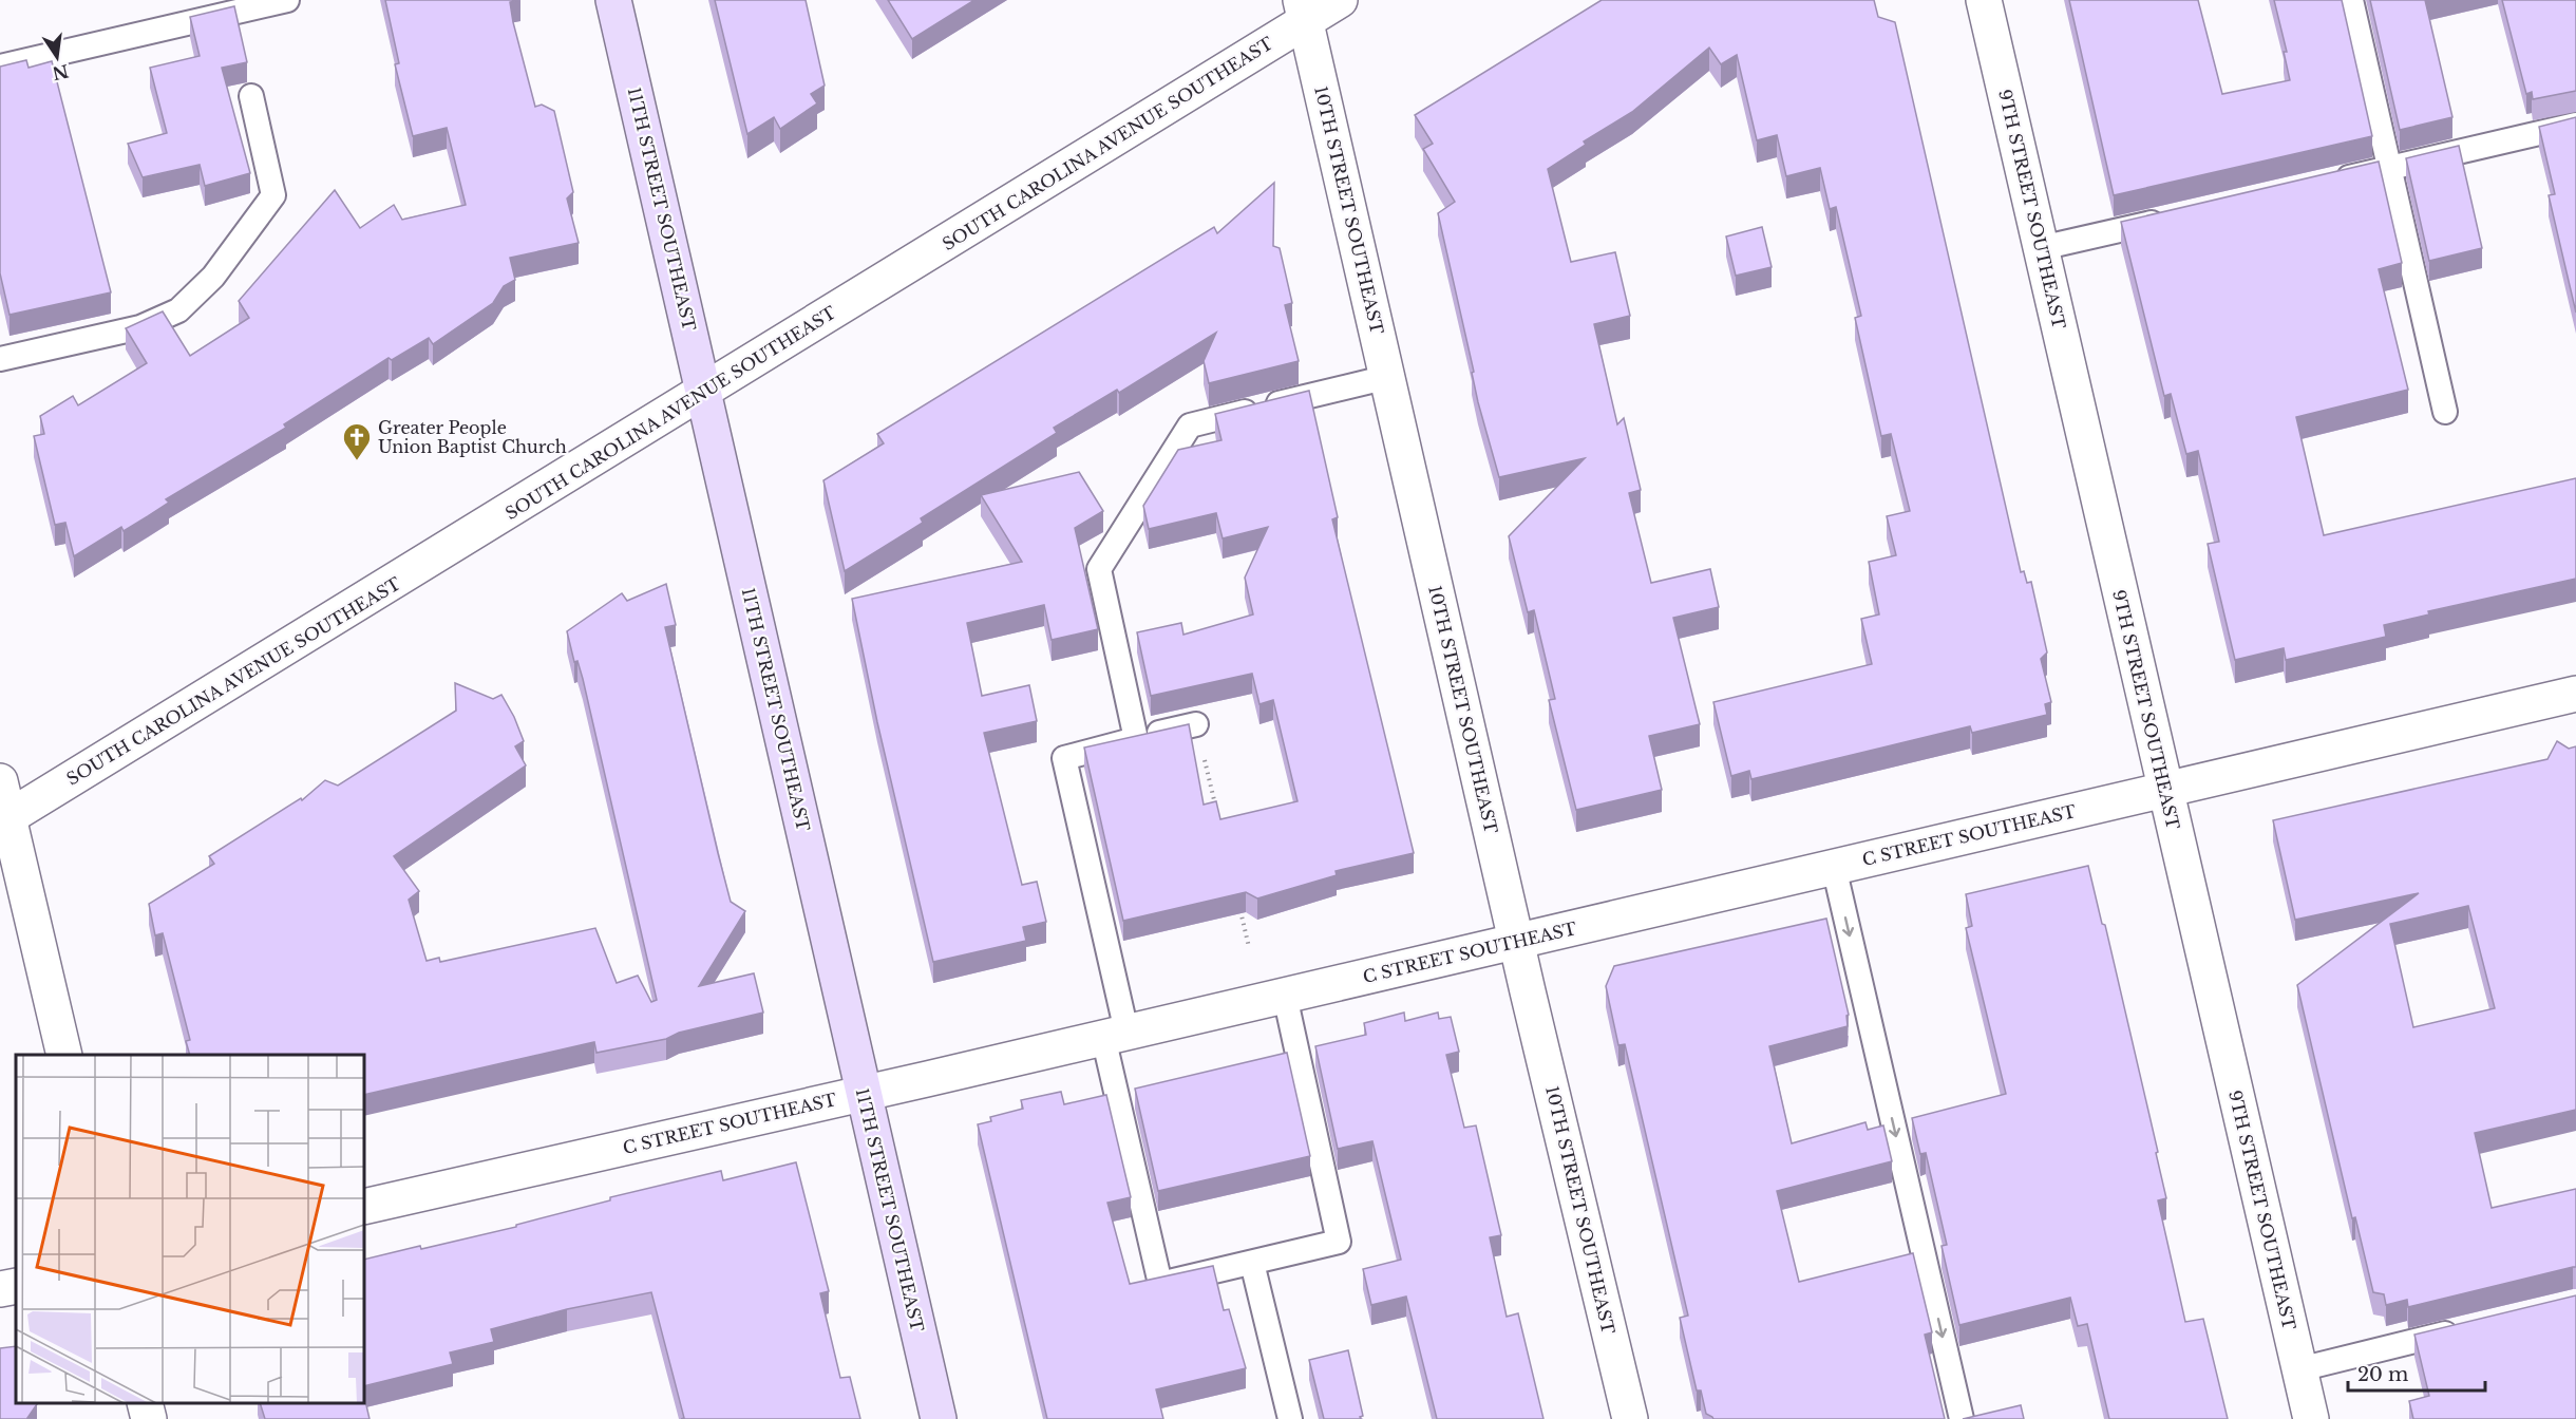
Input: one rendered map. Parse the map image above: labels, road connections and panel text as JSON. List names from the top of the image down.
{
  "streets": {
    "main road": ["11TH STREET SOUTHEAST"],
    "street": [
      "SOUTH CAROLINA AVENUE SOUTHEAST",
      "9TH STREET SOUTHEAST",
      "10TH STREET SOUTHEAST",
      "C STREET SOUTHEAST"
    ]
  },
  "crossings": [
    ["SOUTH CAROLINA AVENUE SOUTHEAST", "11TH STREET SOUTHEAST"],
    ["SOUTH CAROLINA AVENUE SOUTHEAST", "10TH STREET SOUTHEAST"],
    ["11TH STREET SOUTHEAST", "C STREET SOUTHEAST"],
    ["9TH STREET SOUTHEAST", "C STREET SOUTHEAST"],
    ["10TH STREET SOUTHEAST", "C STREET SOUTHEAST"]
  ],
  "places": {
    "church": ["Greater People Union Baptist Church"]
  },
  "scale_bar": "20 m",
  "north": "bottom"
}
